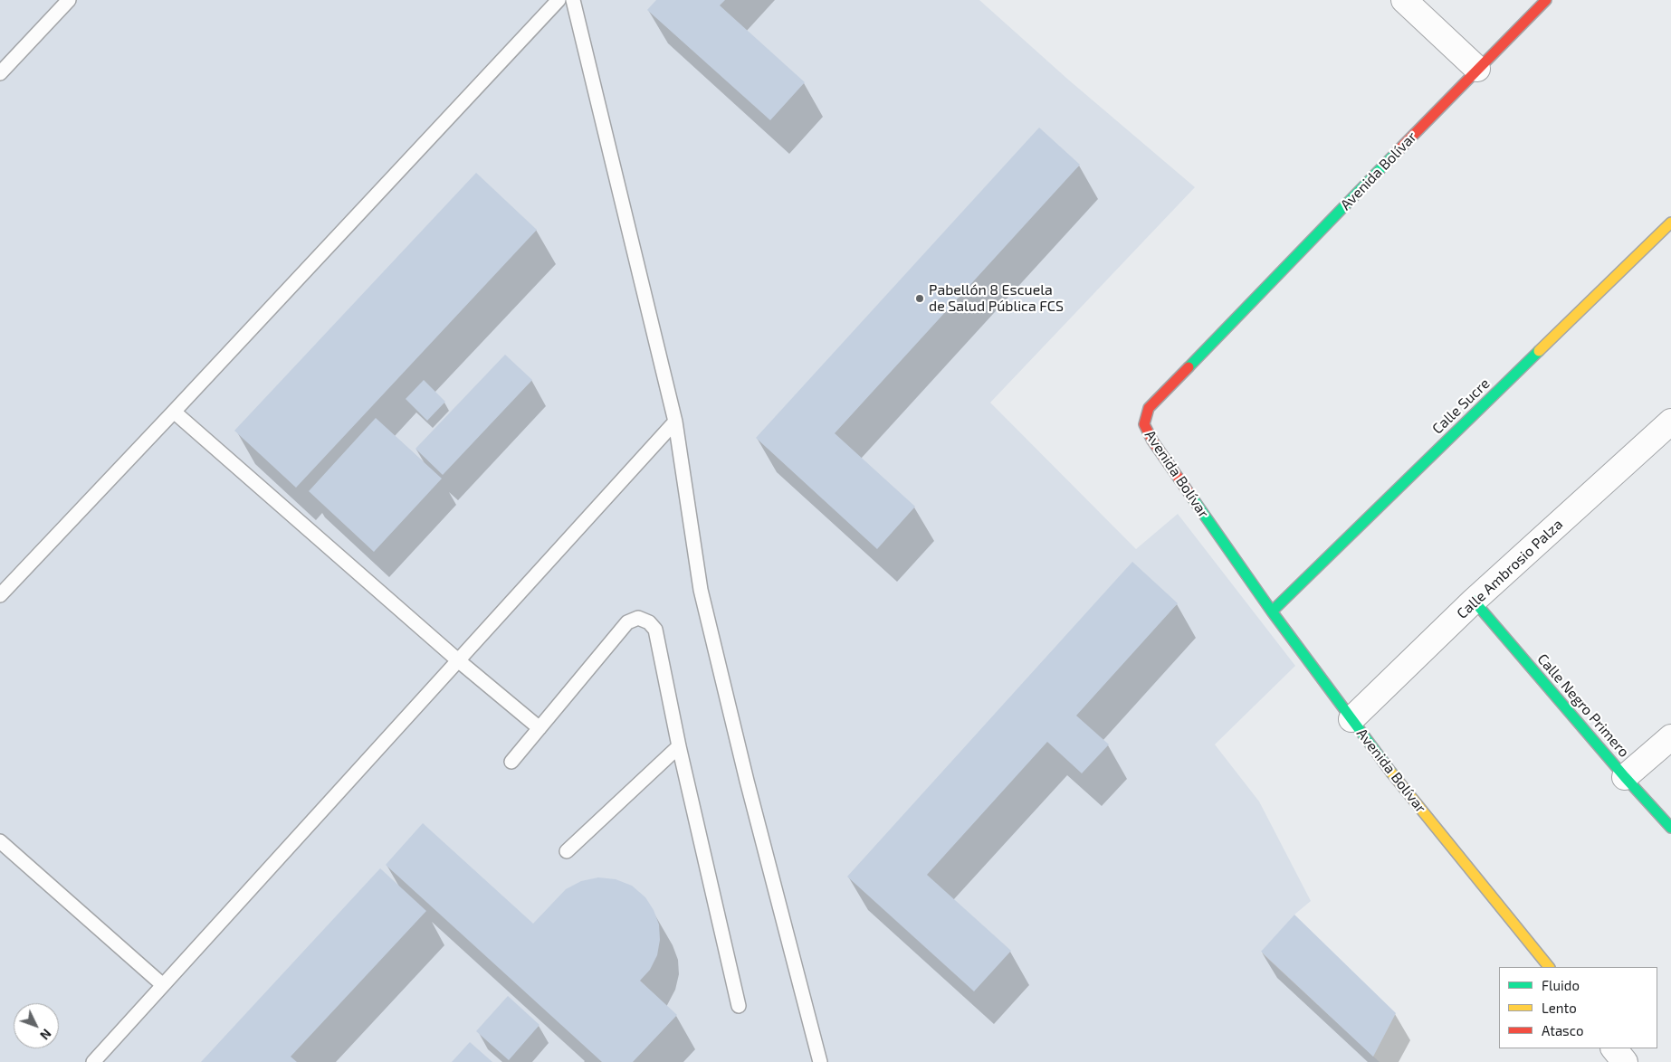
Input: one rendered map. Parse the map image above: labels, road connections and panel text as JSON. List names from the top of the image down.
{
  "streets": {
    "street": [
      "Avenida Bolívar",
      "Calle Sucre",
      "Calle Ambrosio Palza",
      "Calle Negro Primero"
    ]
  },
  "crossings": [
    ["Avenida Bolívar", "Calle Sucre"],
    ["Avenida Bolívar", "Calle Ambrosio Palza"],
    ["Calle Ambrosio Palza", "Calle Negro Primero"]
  ],
  "places": ["Pabellón 8 Escuela de Salud Pública FCS"],
  "legend": ["Fluido", "Lento", "Atasco"],
  "north": "bottom right"
}
